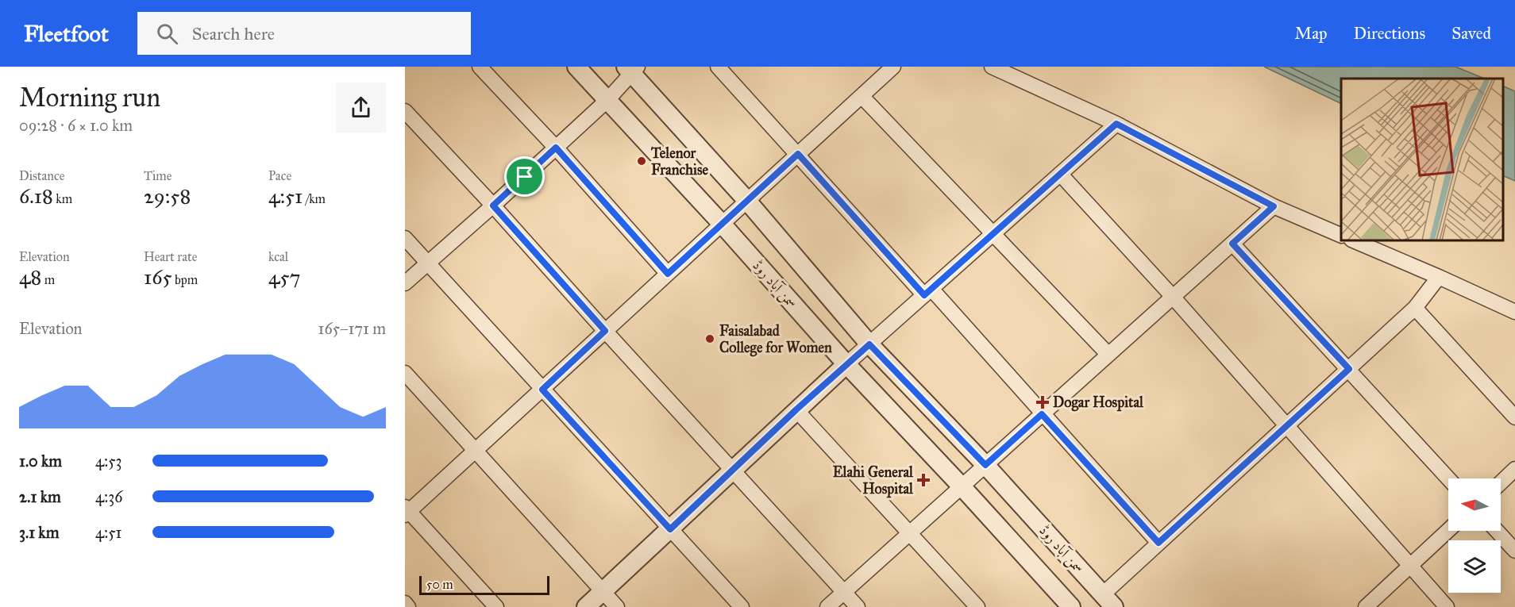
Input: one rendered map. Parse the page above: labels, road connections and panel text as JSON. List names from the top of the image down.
{
  "streets": {
    "street": ["سمن آباد روڈ"]
  },
  "places": {
    "other": ["Telenor Franchise", "Faisalabad College for Women"],
    "health": ["Dogar Hospital", "Elahi General Hospital"]
  },
  "scale_bar": "50 m",
  "north": "left",
  "page": {
    "header": "Fleetfoot",
    "search": "Search here",
    "nav": ["Map", "Directions", "Saved"],
    "heading": ["Morning run", "09:28 · 6 × 1.0 km"],
    "stats": [
      ["Distance", "6.18 km"],
      ["Time", "29:58"],
      ["Pace", "4:51 /km"],
      ["Elevation", "48 m"],
      ["Heart rate", "165 bpm"],
      ["kcal", "457"]
    ],
    "chart": ["Elevation", "165–171 m"],
    "list": [
      {
        "name": "1.0 km",
        "note": "4:53"
      },
      {
        "name": "2.1 km",
        "note": "4:36"
      },
      {
        "name": "3.1 km",
        "note": "4:51"
      }
    ],
    "scale": "50 m"
  }
}
